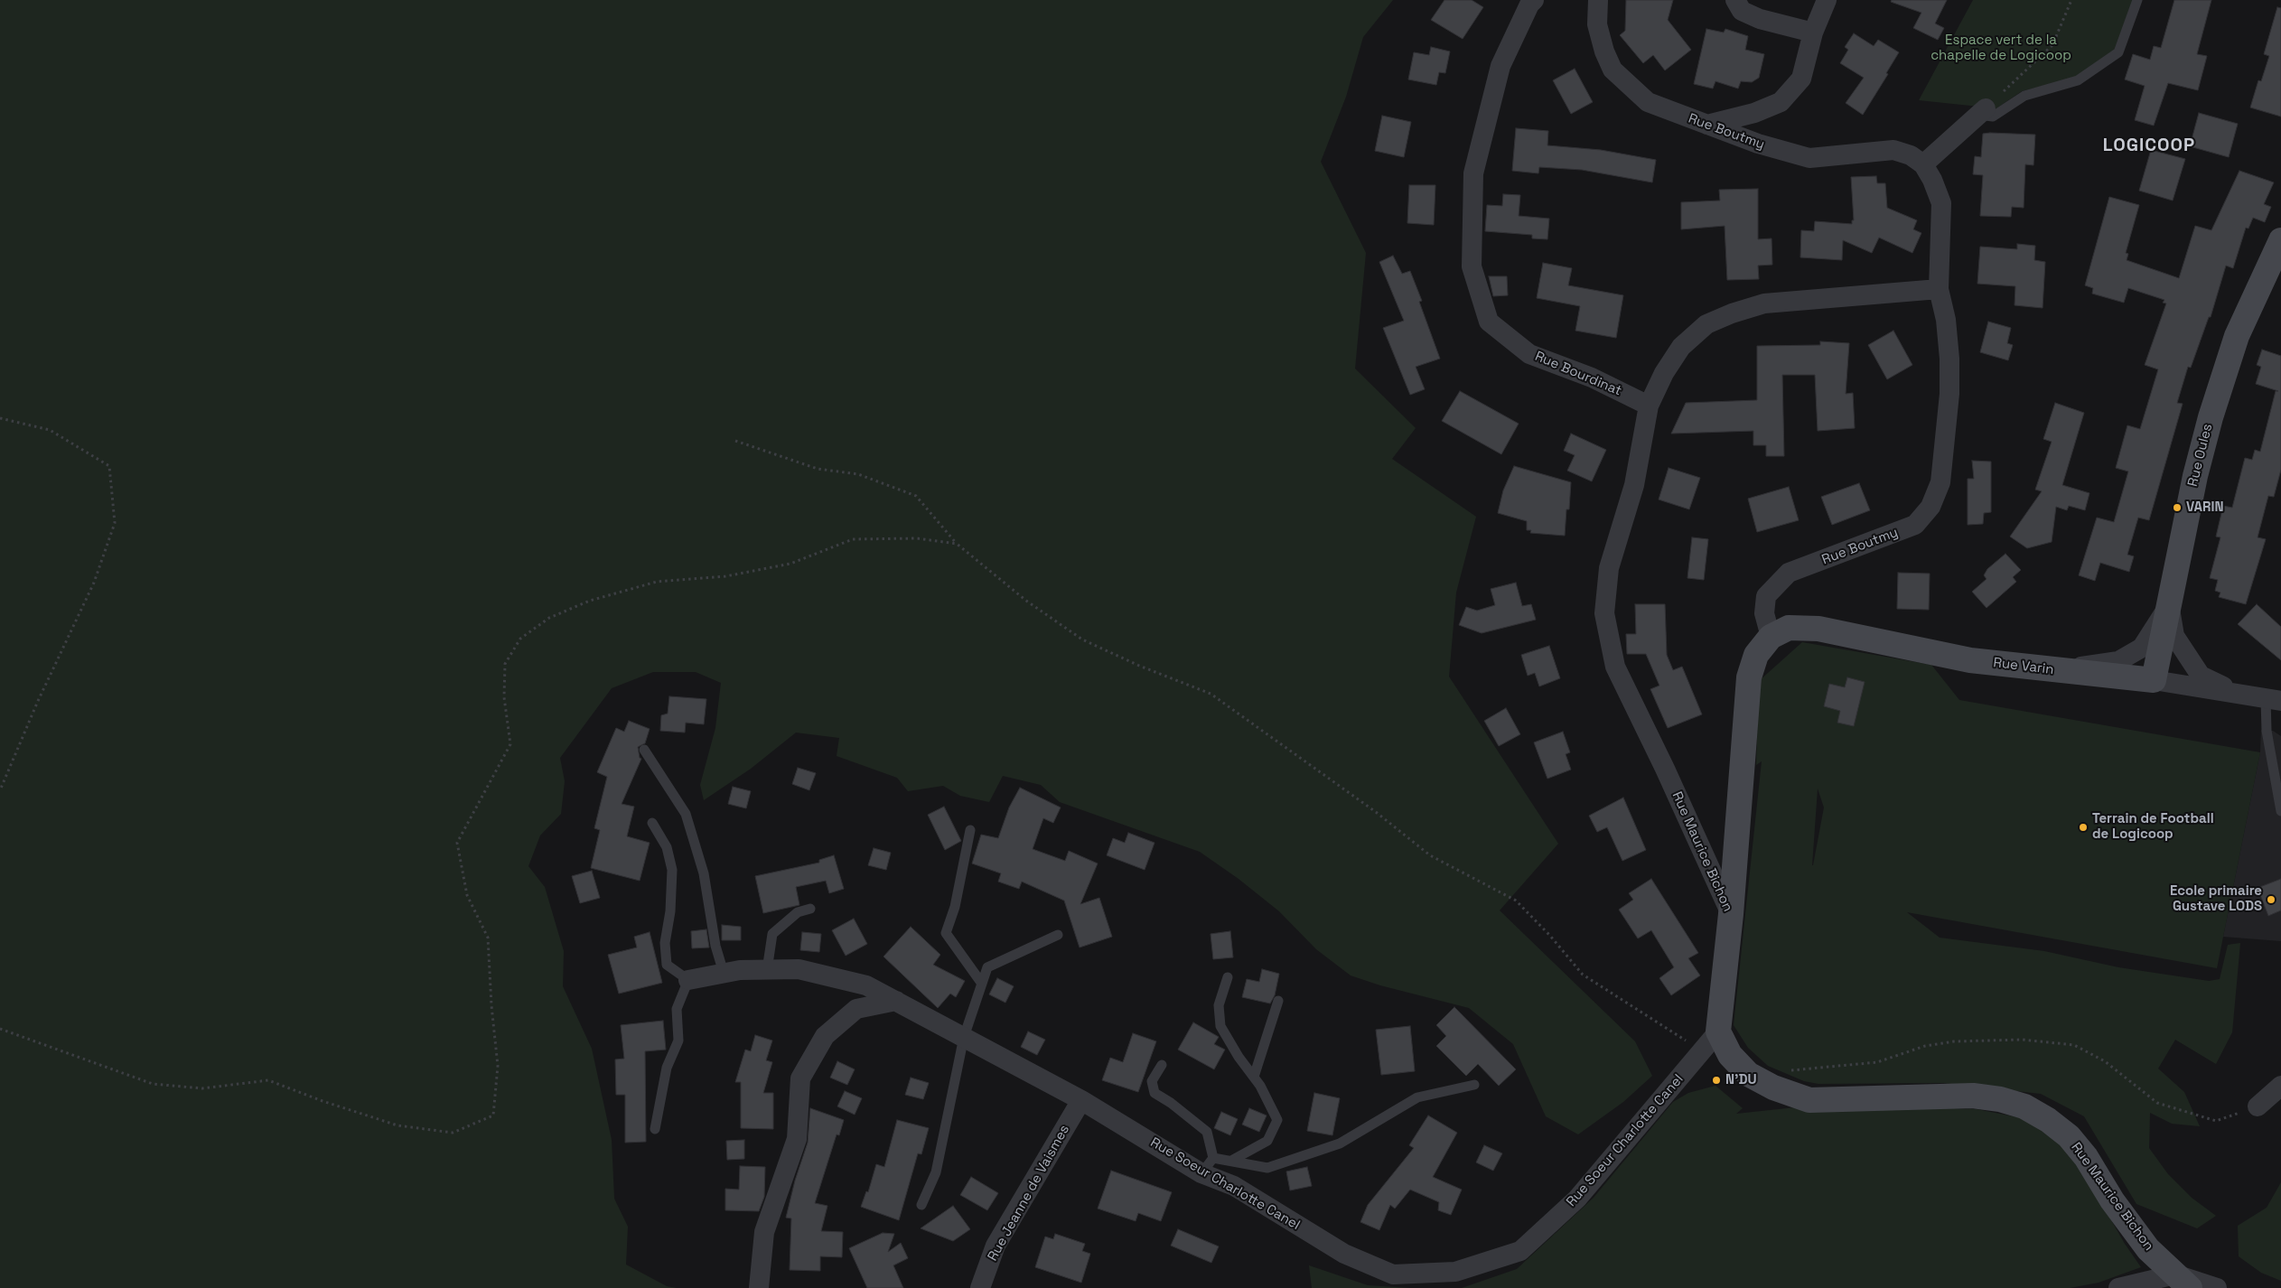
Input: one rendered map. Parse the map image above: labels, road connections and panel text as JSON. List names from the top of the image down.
{
  "streets": {
    "street": [
      "Rue Boutmy",
      "Rue Bourdinat",
      "Rue Oules",
      "Rue Varin",
      "Rue Maurice Bichon",
      "Rue Soeur Charlotte Canel",
      "Rue Jeanne de Vaismes"
    ]
  },
  "crossings": [
    ["Rue Boutmy", "Rue Varin"],
    ["Rue Bourdinat", "Rue Maurice Bichon"],
    ["Rue Oules", "Rue Varin"],
    ["Rue Maurice Bichon", "Rue Soeur Charlotte Canel"],
    ["Rue Soeur Charlotte Canel", "Rue Jeanne de Vaismes"]
  ],
  "districts": ["LOGICOOP"],
  "parks": ["Espace vert de la chapelle de Logicoop"],
  "places": [
    "VARIN",
    "Terrain de Football de Logicoop",
    "Ecole primaire Gustave LODS",
    "N'DU"
  ]
}
